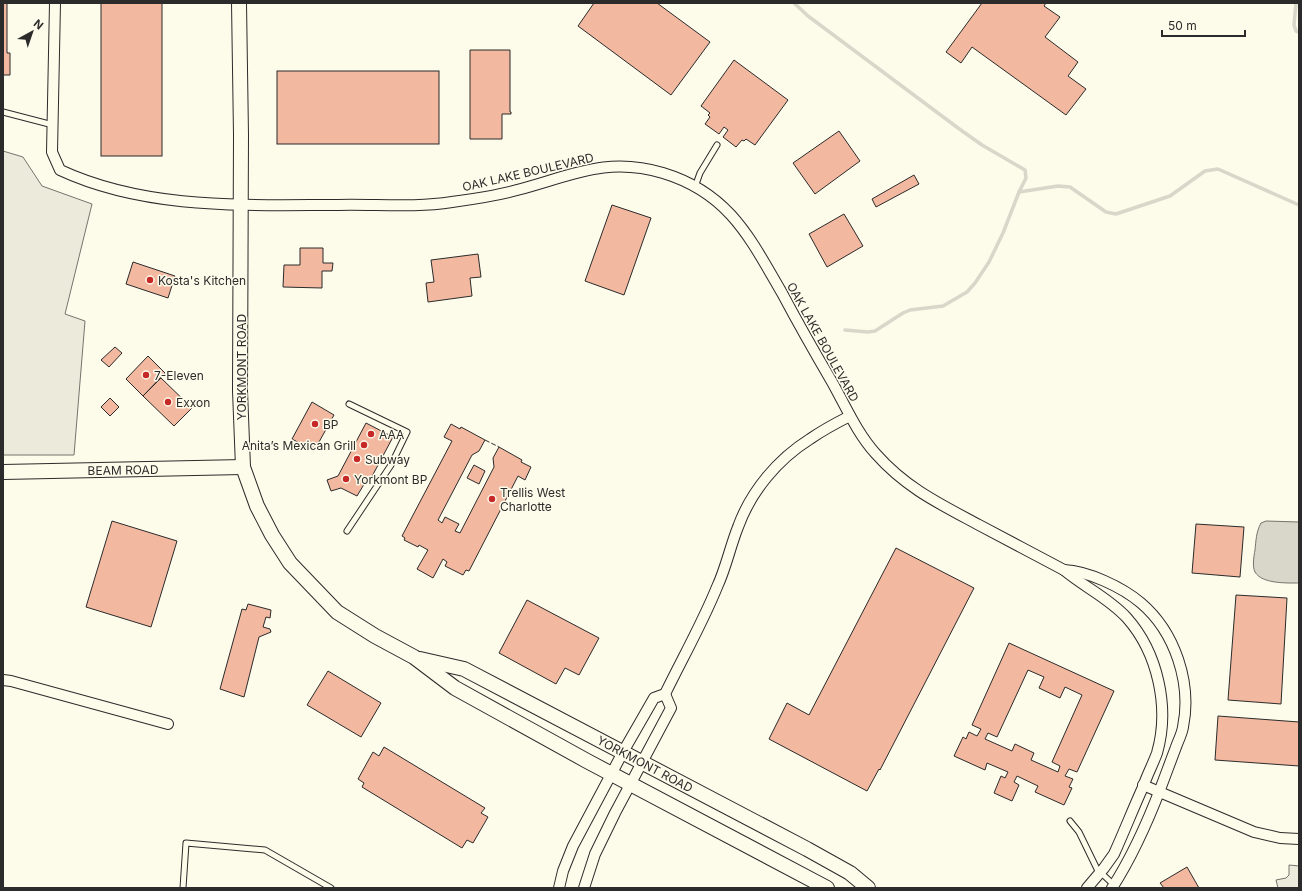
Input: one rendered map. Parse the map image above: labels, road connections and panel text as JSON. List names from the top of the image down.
{
  "streets": {
    "street": ["OAK LAKE BOULEVARD", "YORKMONT ROAD", "BEAM ROAD"]
  },
  "crossings": [
    ["OAK LAKE BOULEVARD", "YORKMONT ROAD"],
    ["YORKMONT ROAD", "BEAM ROAD"]
  ],
  "places": [
    "Kosta's Kitchen",
    "7-Eleven",
    "Exxon",
    "BP",
    "AAA",
    "Anita’s Mexican Grill",
    "Subway",
    "Yorkmont BP",
    "Trellis West Charlotte"
  ],
  "scale_bar": "50 m",
  "north": "top right"
}
